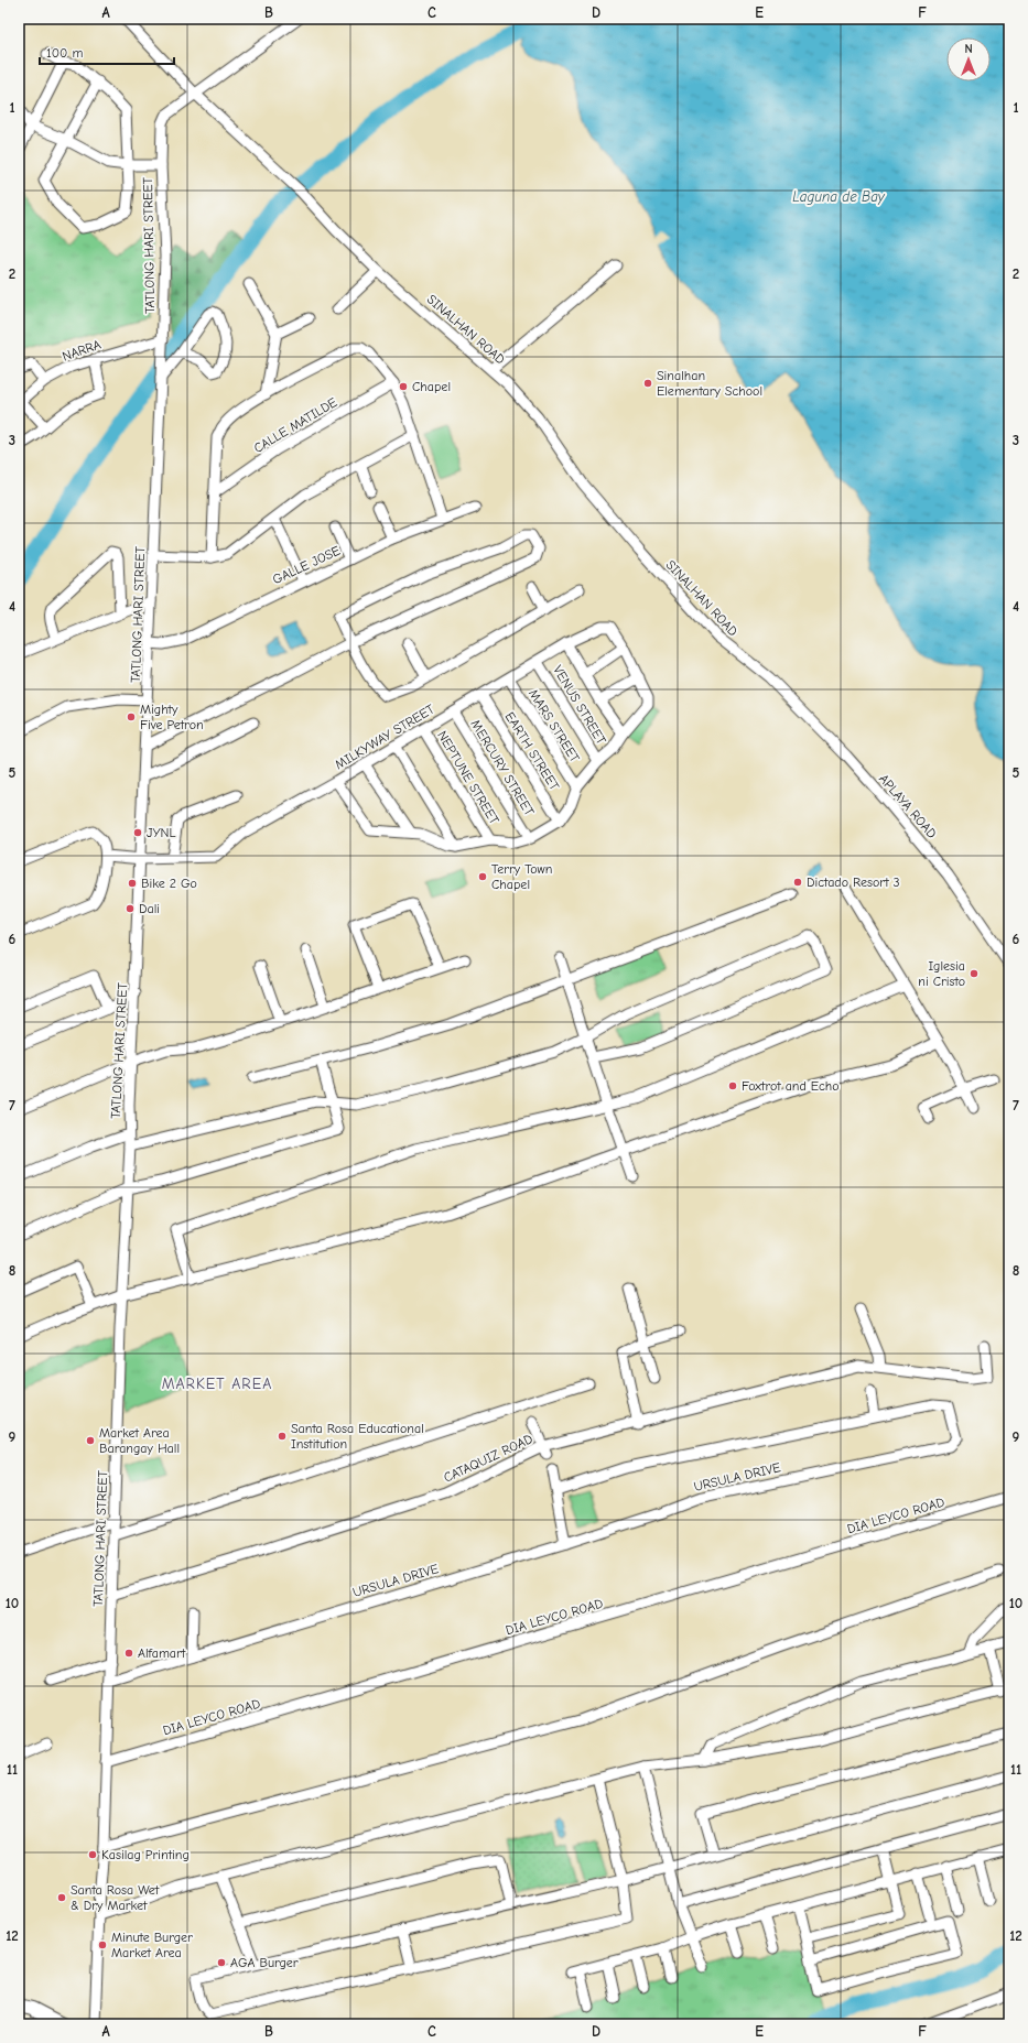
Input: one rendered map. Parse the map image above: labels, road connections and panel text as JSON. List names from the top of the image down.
{
  "streets": {
    "street": [
      "TATLONG HARI STREET",
      "SINALHAN ROAD",
      "NARRA",
      "CALLE MATILDE",
      "GALLE JOSE",
      "VENUS STREET",
      "MARS STREET",
      "MILKYWAY STREET",
      "EARTH STREET",
      "MERCURY STREET",
      "NEPTUNE STREET",
      "APLAYA ROAD",
      "CATAQUIZ ROAD",
      "URSULA DRIVE",
      "DIA LEYCO ROAD"
    ]
  },
  "crossings": [
    ["TATLONG HARI STREET", "SINALHAN ROAD"],
    ["TATLONG HARI STREET", "NARRA"],
    ["TATLONG HARI STREET", "GALLE JOSE"],
    ["TATLONG HARI STREET", "MILKYWAY STREET"],
    ["TATLONG HARI STREET", "CATAQUIZ ROAD"],
    ["TATLONG HARI STREET", "URSULA DRIVE"],
    ["TATLONG HARI STREET", "DIA LEYCO ROAD"],
    ["SINALHAN ROAD", "APLAYA ROAD"],
    ["VENUS STREET", "MILKYWAY STREET"],
    ["MARS STREET", "MILKYWAY STREET"],
    ["MILKYWAY STREET", "EARTH STREET"],
    ["MILKYWAY STREET", "MERCURY STREET"],
    ["MILKYWAY STREET", "NEPTUNE STREET"]
  ],
  "districts": ["MARKET AREA"],
  "water": ["Laguna de Bay"],
  "places": [
    "Sinalhan Elementary School",
    "Chapel",
    "Mighty Five Petron",
    "JYNL",
    "Terry Town Chapel",
    "Dictado Resort 3",
    "Bike 2 Go",
    "Dali",
    "Iglesia ni Cristo",
    "Foxtrot and Echo",
    "Santa Rosa Educational Institution",
    "Market Area Barangay Hall",
    "Alfamart",
    "Kasilag Printing",
    "Santa Rosa Wet & Dry Market",
    "Minute Burger Market Area",
    "AGA Burger"
  ],
  "scale_bar": "100 m",
  "north": "top",
  "grid": {
    "columns": [
      "A",
      "B",
      "C",
      "D",
      "E",
      "F"
    ],
    "rows": [
      "1",
      "2",
      "3",
      "4",
      "5",
      "6",
      "7",
      "8",
      "9",
      "10",
      "11",
      "12"
    ]
  }
}
